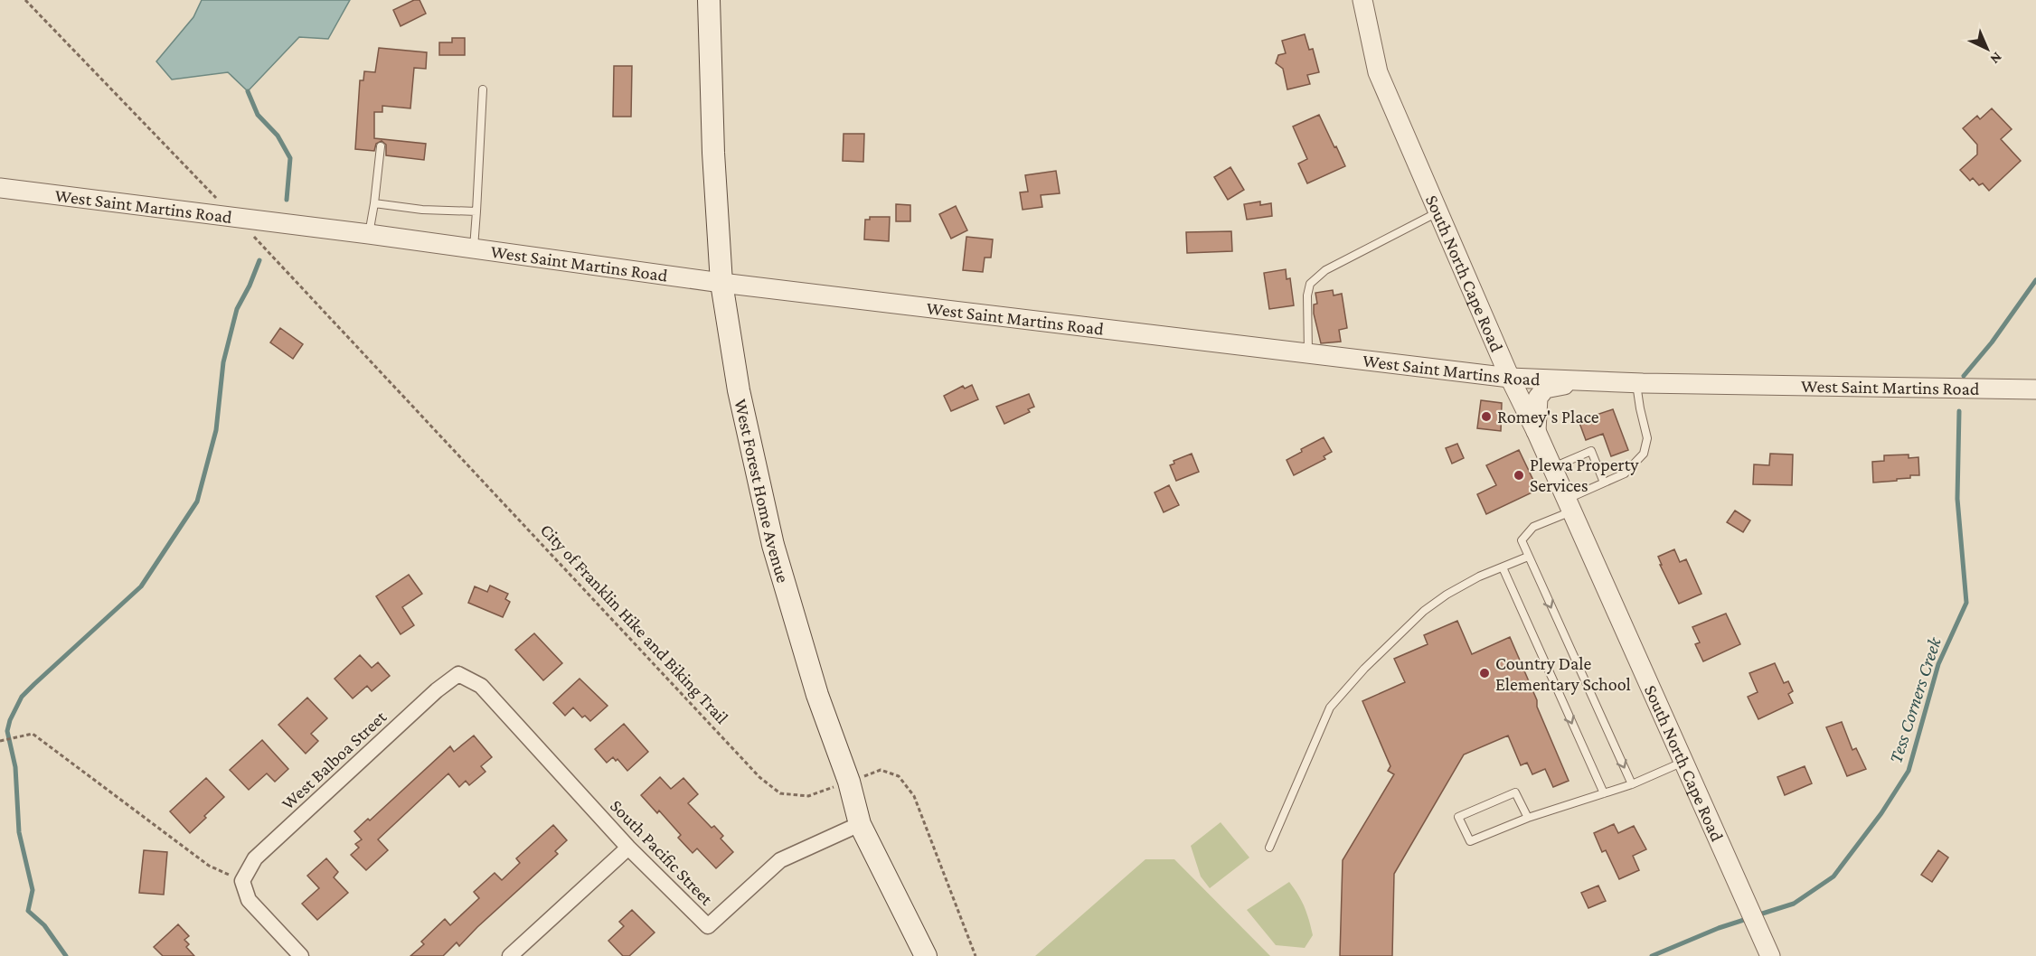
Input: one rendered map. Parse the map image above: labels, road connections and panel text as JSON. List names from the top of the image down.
{
  "streets": {
    "main road": ["West Forest Home Avenue"],
    "street": [
      "West Saint Martins Road",
      "South North Cape Road",
      "West Balboa Street",
      "South Pacific Street"
    ],
    "path": ["City of Franklin Hike and Biking Trail"]
  },
  "crossings": [
    ["West Saint Martins Road", "South North Cape Road"],
    ["West Saint Martins Road", "West Forest Home Avenue"],
    ["West Forest Home Avenue", "City of Franklin Hike and Biking Trail"],
    ["West Forest Home Avenue", "South Pacific Street"],
    ["West Balboa Street", "South Pacific Street"]
  ],
  "water": ["Tess Corners Creek"],
  "places": ["Romey's Place", "Plewa Property Services", "Country Dale Elementary School"],
  "north": "bottom right"
}
